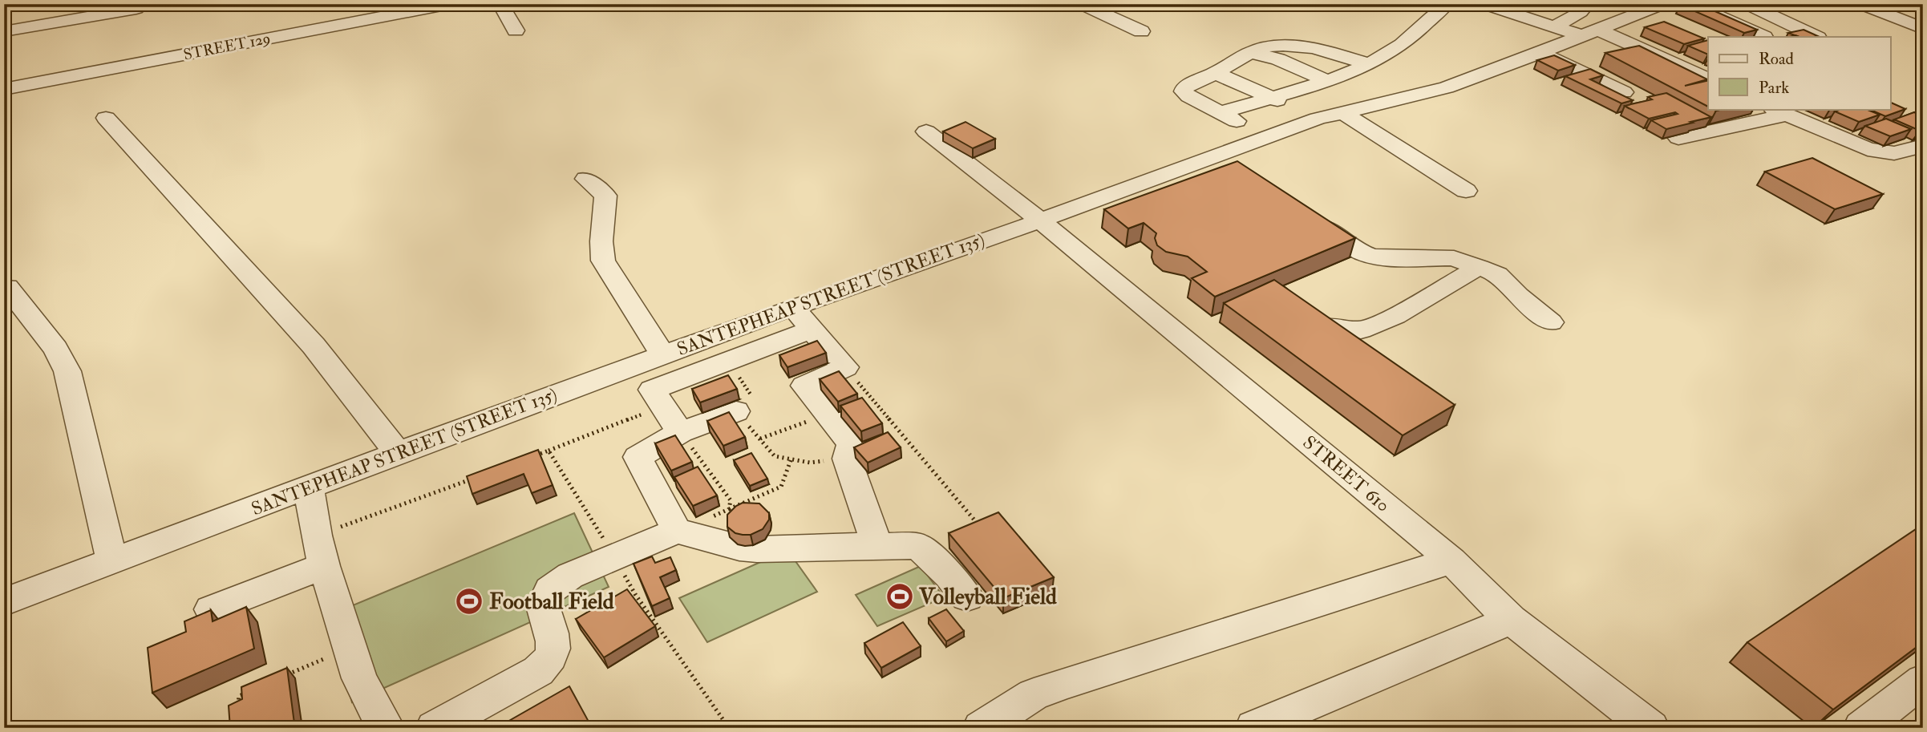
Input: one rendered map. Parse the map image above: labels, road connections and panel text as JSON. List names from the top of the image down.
{
  "streets": {
    "street": ["STREET 129", "SANTEPHEAP STREET (STREET 135)", "STREET 610"]
  },
  "crossings": [
    ["SANTEPHEAP STREET (STREET 135)", "STREET 610"]
  ],
  "places": {
    "sports": ["Volleyball Field", "Football Field"]
  },
  "legend": ["Road", "Park"]
}
